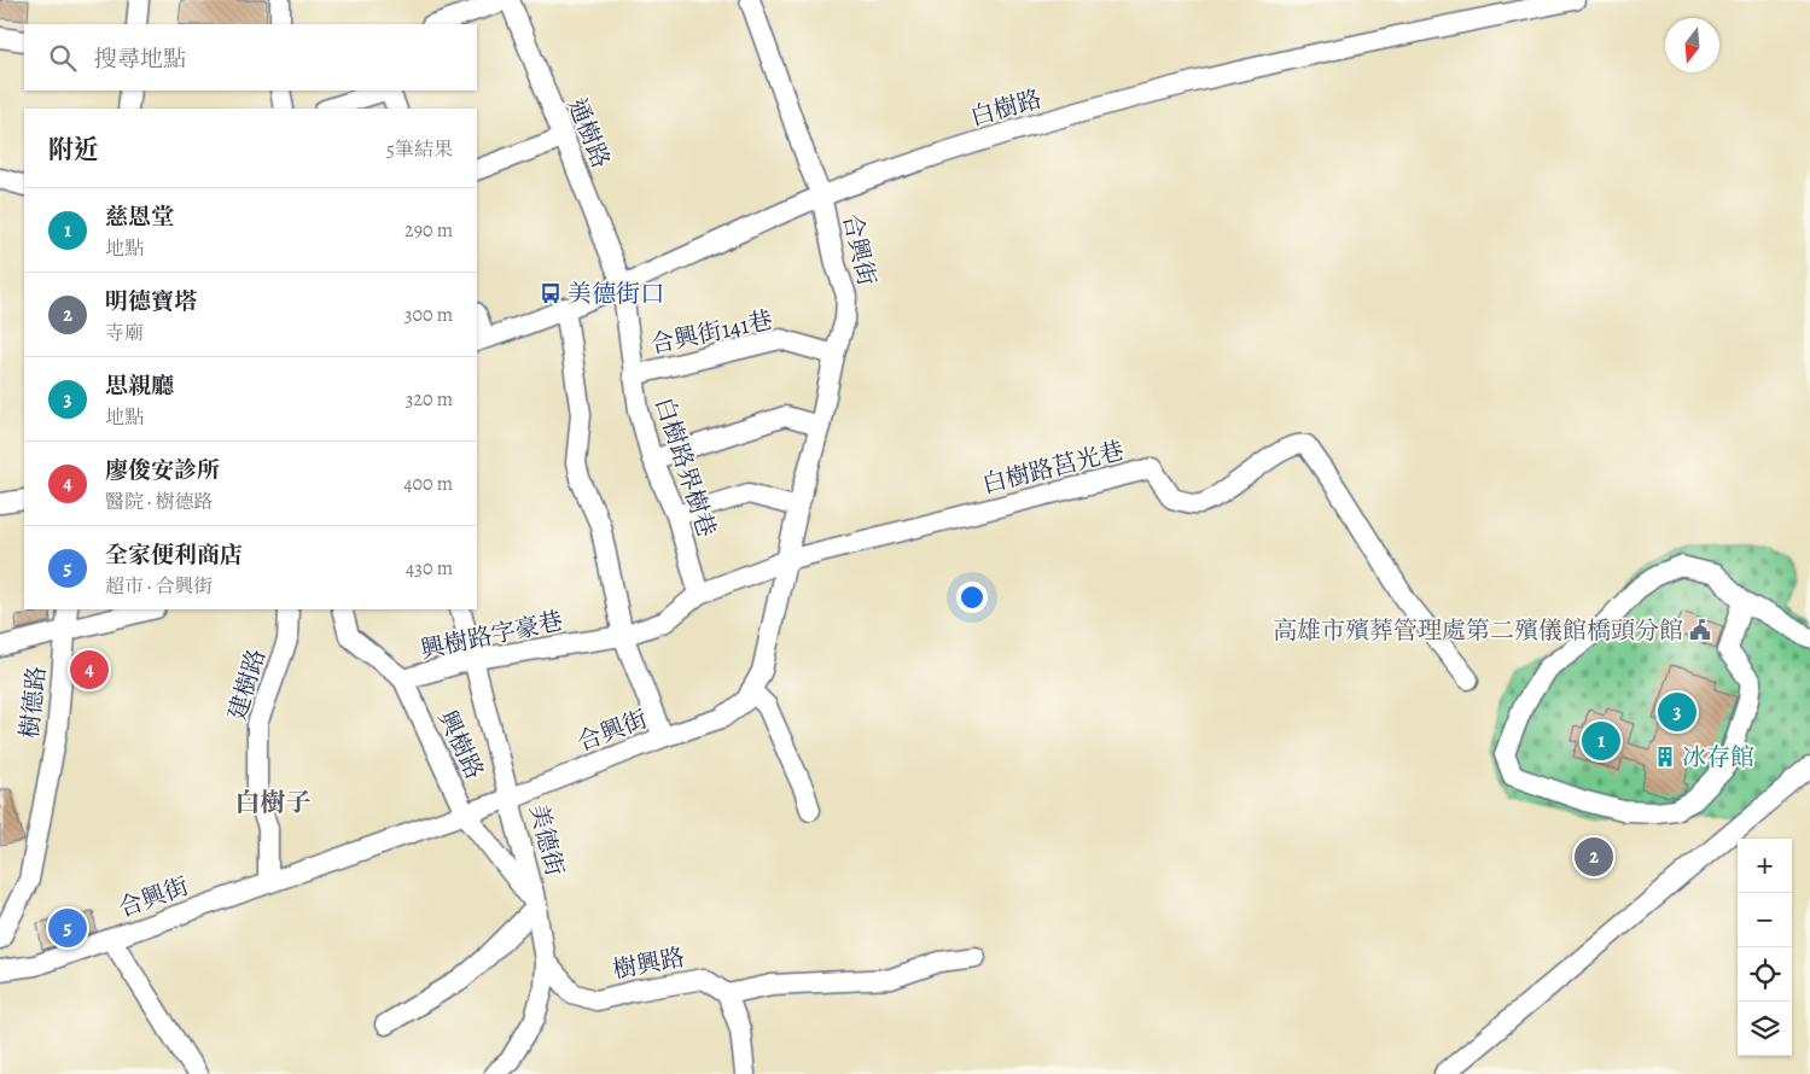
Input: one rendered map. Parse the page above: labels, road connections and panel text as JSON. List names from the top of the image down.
{
  "streets": {
    "street": [
      "白樹路",
      "通樹路",
      "合興街",
      "合興街141巷",
      "白樹路界樹巷",
      "白樹路莒光巷",
      "興樹路字豪巷",
      "建樹路",
      "樹德路",
      "興樹路",
      "美德街",
      "樹興路"
    ]
  },
  "crossings": [
    ["白樹路", "通樹路"],
    ["白樹路", "合興街"],
    ["白樹路", "白樹路界樹巷"],
    ["通樹路", "白樹路界樹巷"],
    ["合興街", "合興街141巷"],
    ["合興街", "白樹路莒光巷"],
    ["合興街", "興樹路字豪巷"],
    ["合興街", "建樹路"],
    ["合興街", "興樹路"],
    ["合興街", "美德街"],
    ["合興街141巷", "白樹路界樹巷"],
    ["白樹路界樹巷", "興樹路字豪巷"],
    ["白樹路莒光巷", "興樹路字豪巷"],
    ["興樹路字豪巷", "興樹路"],
    ["興樹路字豪巷", "美德街"],
    ["興樹路", "美德街"],
    ["美德街", "樹興路"]
  ],
  "districts": ["白樹子"],
  "places": {
    "bus stop": ["美德街口"],
    "public building": ["高雄市殯葬管理處第二殯儀館橋頭分館"],
    "building": ["冰存館"]
  },
  "north": "bottom",
  "page": {
    "search": "搜尋地點",
    "heading": ["附近", "5筆結果"],
    "list": [
      {
        "mark": "1",
        "name": "慈恩堂",
        "note": "地點",
        "value": "290 m"
      },
      {
        "mark": "2",
        "name": "明德寶塔",
        "note": "寺廟",
        "value": "300 m"
      },
      {
        "mark": "3",
        "name": "思親廳",
        "note": "地點",
        "value": "320 m"
      },
      {
        "mark": "4",
        "name": "廖俊安診所",
        "note": "醫院 · 樹德路",
        "value": "400 m"
      },
      {
        "mark": "5",
        "name": "全家便利商店",
        "note": "超市 · 合興街",
        "value": "430 m"
      }
    ],
    "pins": [
      "4",
      "3",
      "1",
      "2",
      "5"
    ],
    "map_buttons": ["+", "−"]
  }
}
